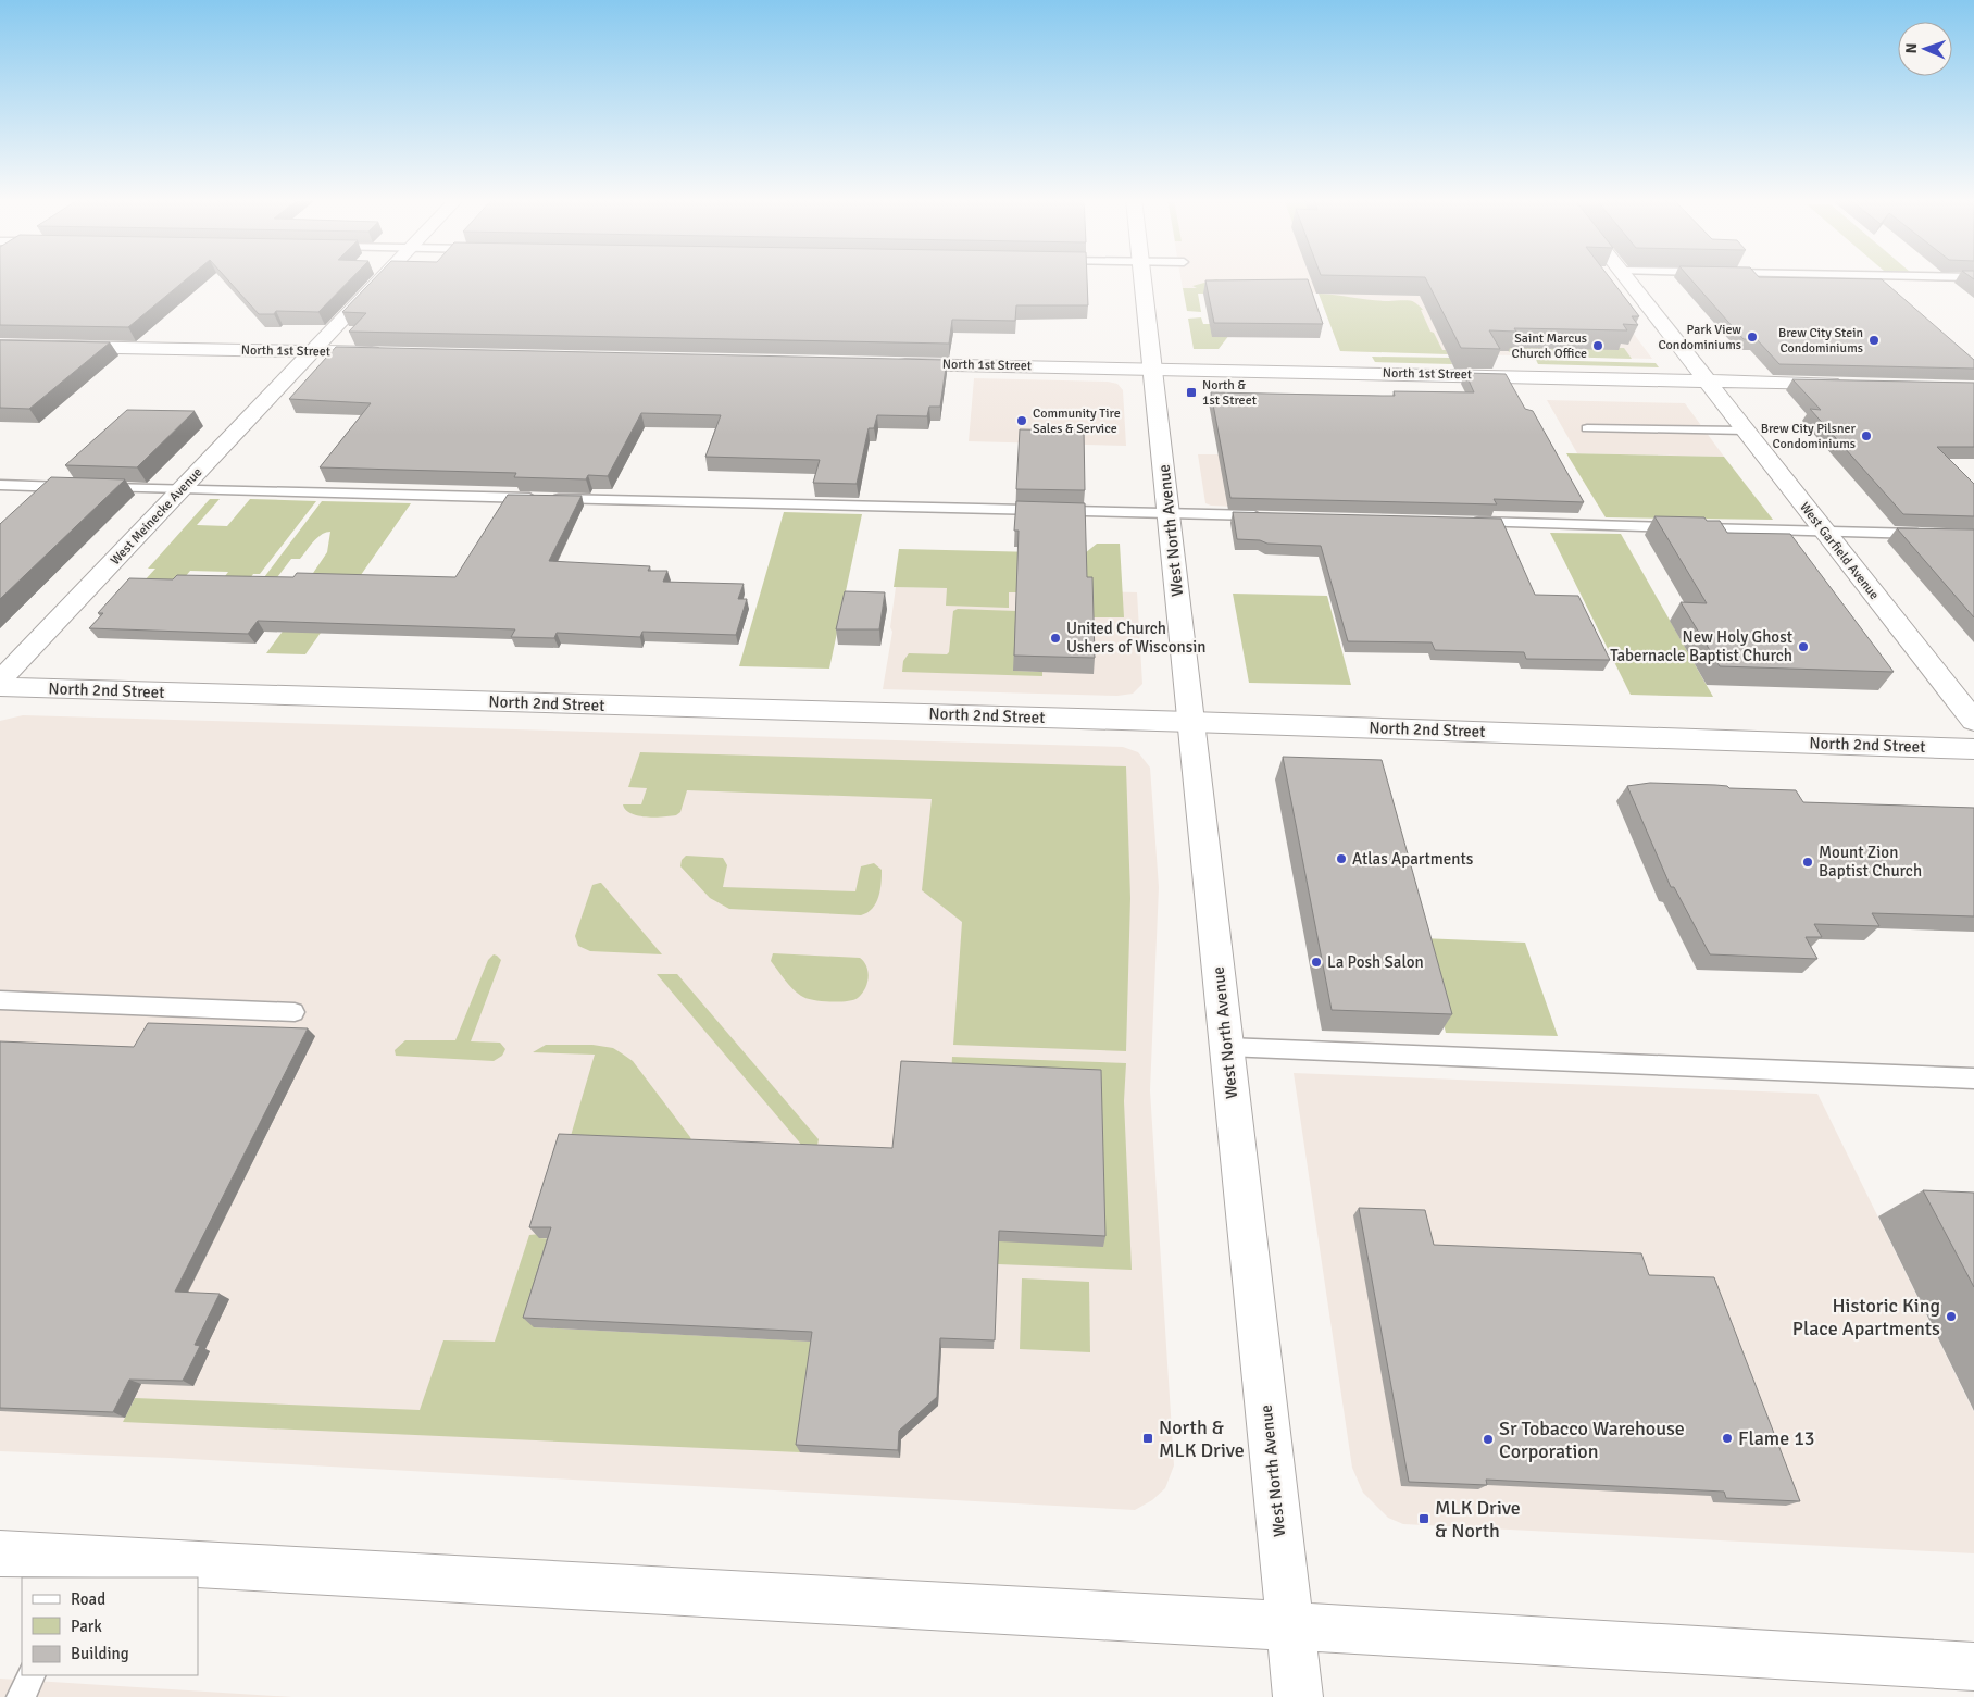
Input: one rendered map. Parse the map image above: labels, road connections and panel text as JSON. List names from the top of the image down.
{
  "streets": {
    "street": [
      "North 1st Street",
      "West Meinecke Avenue",
      "West North Avenue",
      "West Garfield Avenue",
      "North 2nd Street"
    ]
  },
  "crossings": [
    ["North 1st Street", "West Meinecke Avenue"],
    ["North 1st Street", "West North Avenue"],
    ["North 1st Street", "West Garfield Avenue"],
    ["West North Avenue", "North 2nd Street"]
  ],
  "places": {
    "other": [
      "Park View Condominiums",
      "Brew City Stein Condominiums",
      "Saint Marcus Church Office",
      "Community Tire Sales & Service",
      "Brew City Pilsner Condominiums",
      "United Church Ushers of Wisconsin",
      "New Holy Ghost Tabernacle Baptist Church",
      "Atlas Apartments",
      "Mount Zion Baptist Church",
      "La Posh Salon",
      "Historic King Place Apartments",
      "Flame 13",
      "Sr Tobacco Warehouse Corporation"
    ],
    "transit": ["North & 1st Street", "North & MLK Drive", "MLK Drive & North"]
  },
  "legend": ["Road", "Park", "Building"],
  "north": "left"
}
